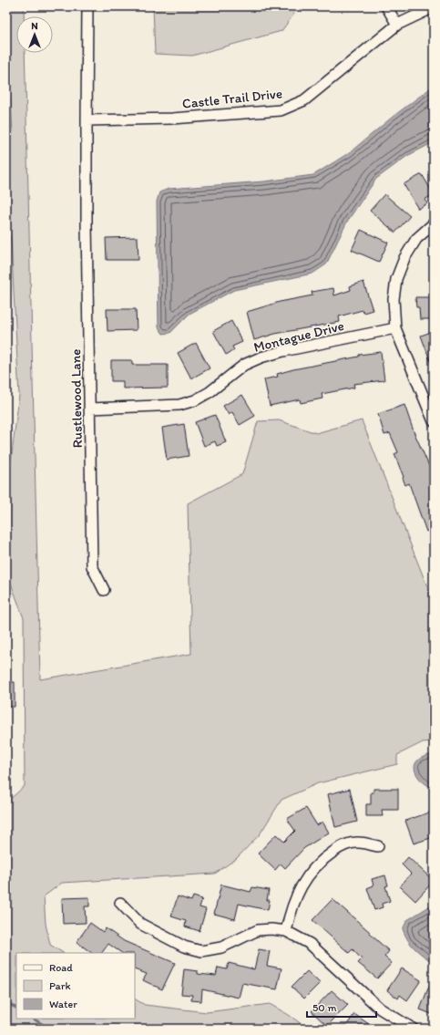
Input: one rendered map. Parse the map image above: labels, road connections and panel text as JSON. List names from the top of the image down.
{
  "streets": {
    "street": ["Castle Trail Drive", "Montague Drive", "Rustlewood Lane"]
  },
  "crossings": [
    ["Castle Trail Drive", "Rustlewood Lane"],
    ["Montague Drive", "Rustlewood Lane"]
  ],
  "legend": ["Road", "Park", "Water"],
  "scale_bar": "50 m",
  "north": "top"
}
